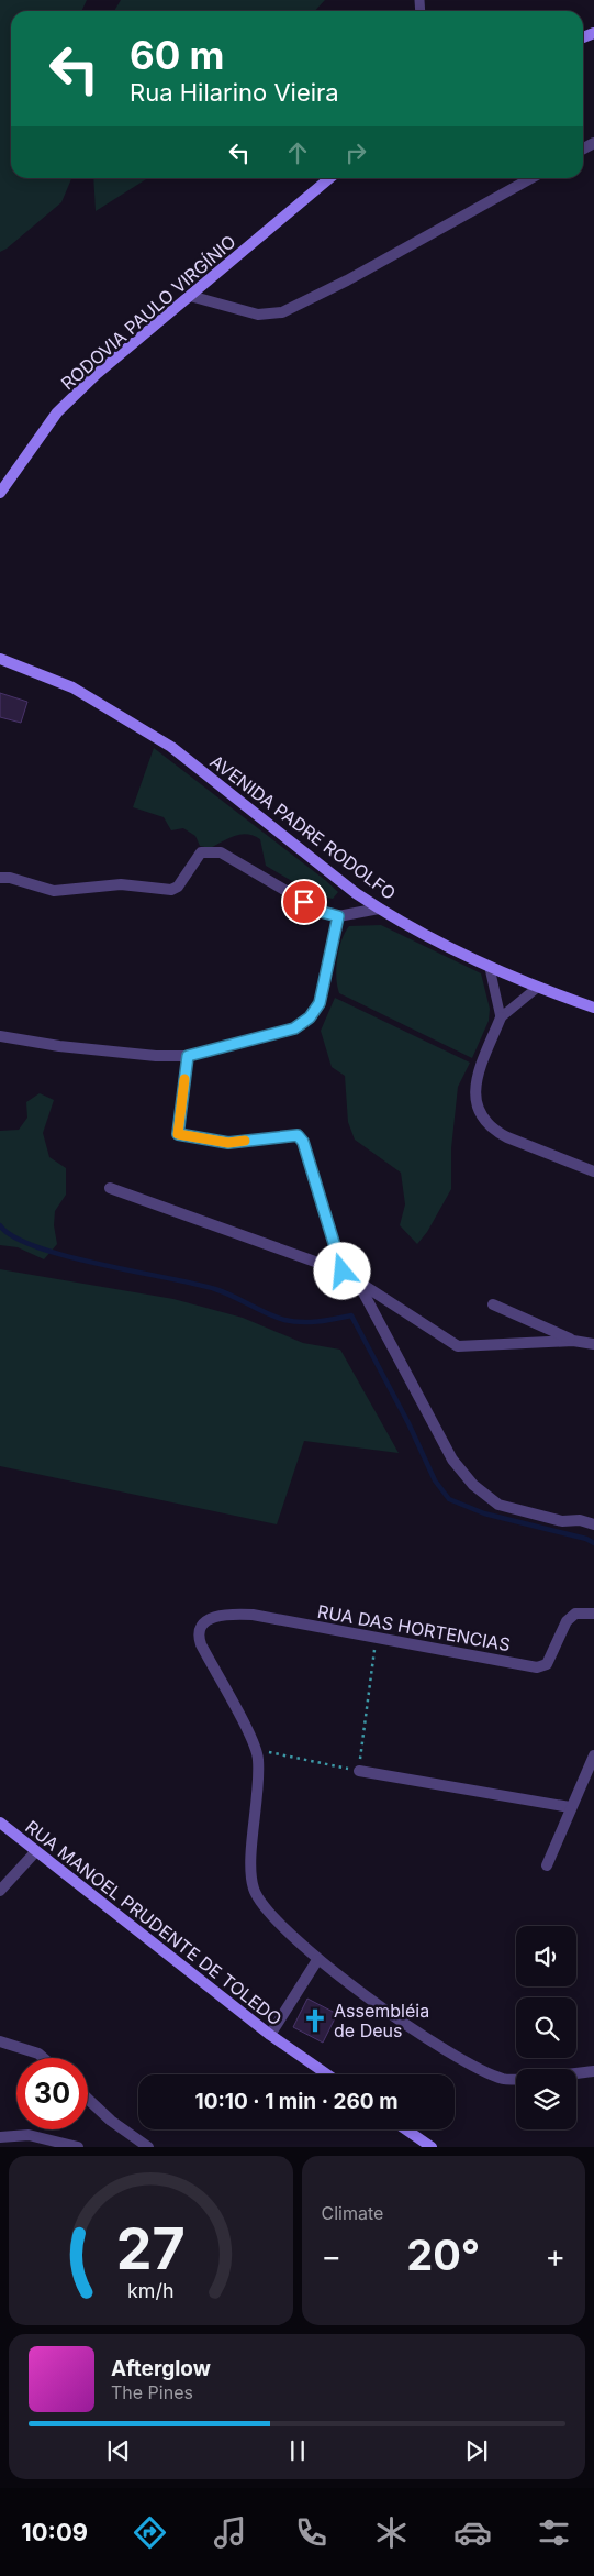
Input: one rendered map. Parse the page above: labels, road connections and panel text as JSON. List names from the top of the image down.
{
  "streets": {
    "street": [
      "RODOVIA PAULO VIRGÍNIO",
      "AVENIDA PADRE RODOLFO",
      "RUA DAS HORTENCIAS",
      "RUA MANOEL PRUDENTE DE TOLEDO"
    ]
  },
  "places": {
    "church": ["Assembléia de Deus"]
  },
  "page": {
    "turn": ["60 m", "Rua Hilarino Vieira"],
    "limit": "30",
    "trip": "10:10 · 1 min · 260 m",
    "tile": "Climate",
    "heat": ["−", "20°", "+"],
    "song": ["Afterglow", "The Pines"],
    "tabs": "10:09",
    "gauge": ["27", "km/h"]
  }
}
